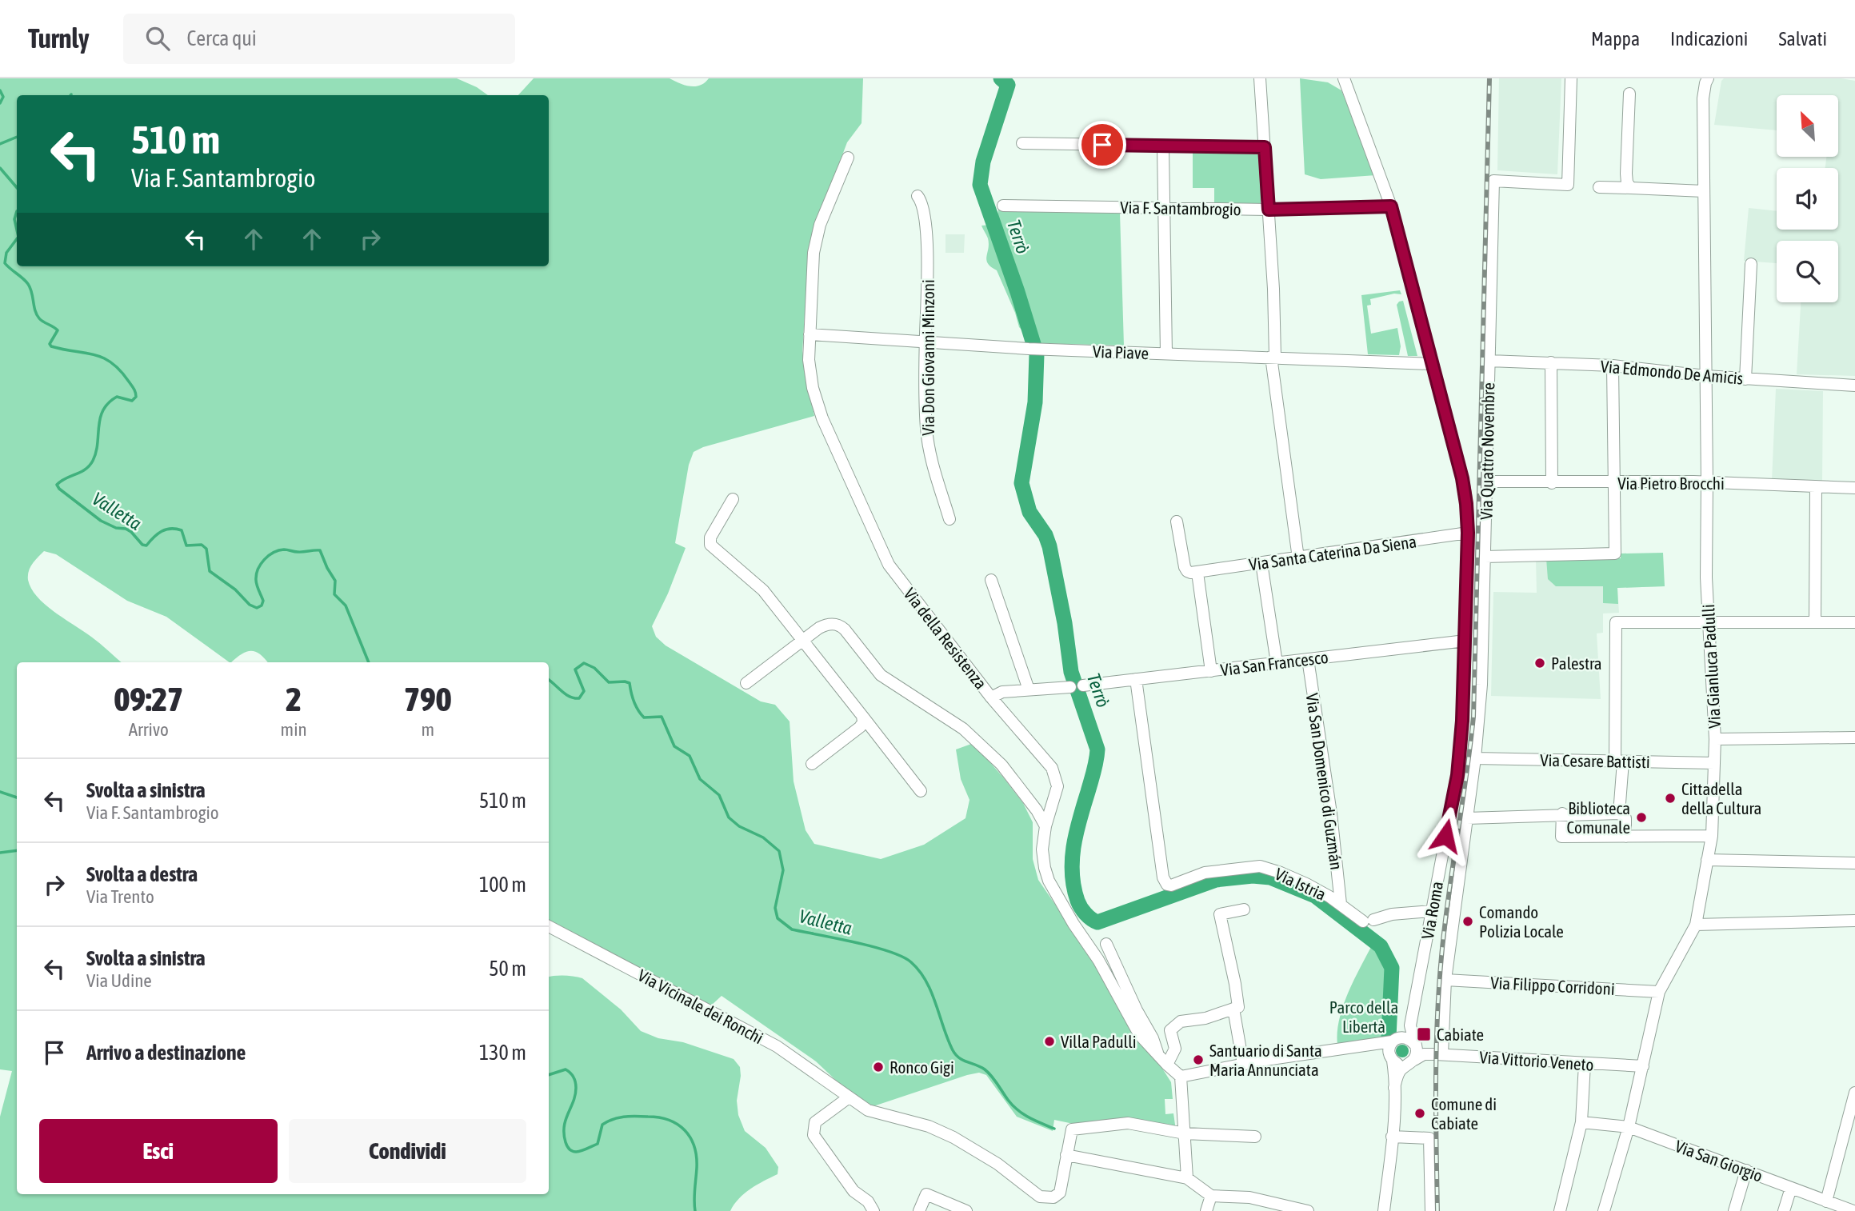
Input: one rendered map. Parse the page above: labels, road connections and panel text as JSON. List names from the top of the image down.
{
  "streets": {
    "street": [
      "Via F. Santambrogio",
      "Via Piave",
      "Via Don Giovanni Minzoni",
      "Via Edmondo De Amicis",
      "Via Quattro Novembre",
      "Via Pietro Brocchi",
      "Via Santa Caterina Da Siena",
      "Via della Resistenza",
      "Via San Francesco",
      "Via Gianluca Padulli",
      "Via Cesare Battisti",
      "Via San Domenico di Guzmán",
      "Via Istria",
      "Via Roma",
      "Via Filippo Corridoni",
      "Via Vicinale dei Ronchi",
      "Via Vittorio Veneto",
      "Via San Giorgio"
    ]
  },
  "crossings": [
    ["Via F. Santambrogio", "Via Roma"],
    ["Via Piave", "Via Don Giovanni Minzoni"],
    ["Via Piave", "Via della Resistenza"],
    ["Via Piave", "Via Roma"],
    ["Via Edmondo De Amicis", "Via Quattro Novembre"],
    ["Via Edmondo De Amicis", "Via Gianluca Padulli"],
    ["Via Quattro Novembre", "Via Pietro Brocchi"],
    ["Via Quattro Novembre", "Via Cesare Battisti"],
    ["Via Quattro Novembre", "Via Filippo Corridoni"],
    ["Via Quattro Novembre", "Via Vittorio Veneto"],
    ["Via Pietro Brocchi", "Via Gianluca Padulli"],
    ["Via Santa Caterina Da Siena", "Via Roma"],
    ["Via San Francesco", "Via San Domenico di Guzmán"],
    ["Via San Francesco", "Via Istria"],
    ["Via San Francesco", "Via Roma"],
    ["Via Gianluca Padulli", "Via Cesare Battisti"],
    ["Via Gianluca Padulli", "Via Filippo Corridoni"],
    ["Via Gianluca Padulli", "Via Vittorio Veneto"],
    ["Via Gianluca Padulli", "Via San Giorgio"],
    ["Via San Domenico di Guzmán", "Via Istria"],
    ["Via Istria", "Via Roma"],
    ["Via Roma", "Via Vittorio Veneto"]
  ],
  "water": ["Terrò", "Valletta"],
  "parks": ["Parco della Libertà"],
  "places": {
    "other": [
      "Palestra",
      "Cittadella della Cultura",
      "Biblioteca Comunale",
      "Comando Polizia Locale",
      "Villa Padulli",
      "Santuario di Santa Maria Annunciata",
      "Ronco Gigi",
      "Comune di Cabiate"
    ],
    "transit": ["Cabiate"]
  },
  "north": "top left",
  "page": {
    "header": "Turnly",
    "search": "Cerca qui",
    "nav": ["Mappa", "Indicazioni", "Salvati"],
    "turn": ["510 m", "Via F. Santambrogio"],
    "eta": [
      "09:27",
      "Arrivo",
      "2",
      "min",
      "790",
      "m"
    ],
    "list": [
      {
        "name": "Svolta a sinistra",
        "note": "Via F. Santambrogio",
        "value": "510 m"
      },
      {
        "name": "Svolta a destra",
        "note": "Via Trento",
        "value": "100 m"
      },
      {
        "name": "Svolta a sinistra",
        "note": "Via Udine",
        "value": "50 m"
      },
      {
        "name": "Arrivo a destinazione",
        "value": "130 m"
      }
    ],
    "buttons": ["Esci", "Condividi"]
  }
}
